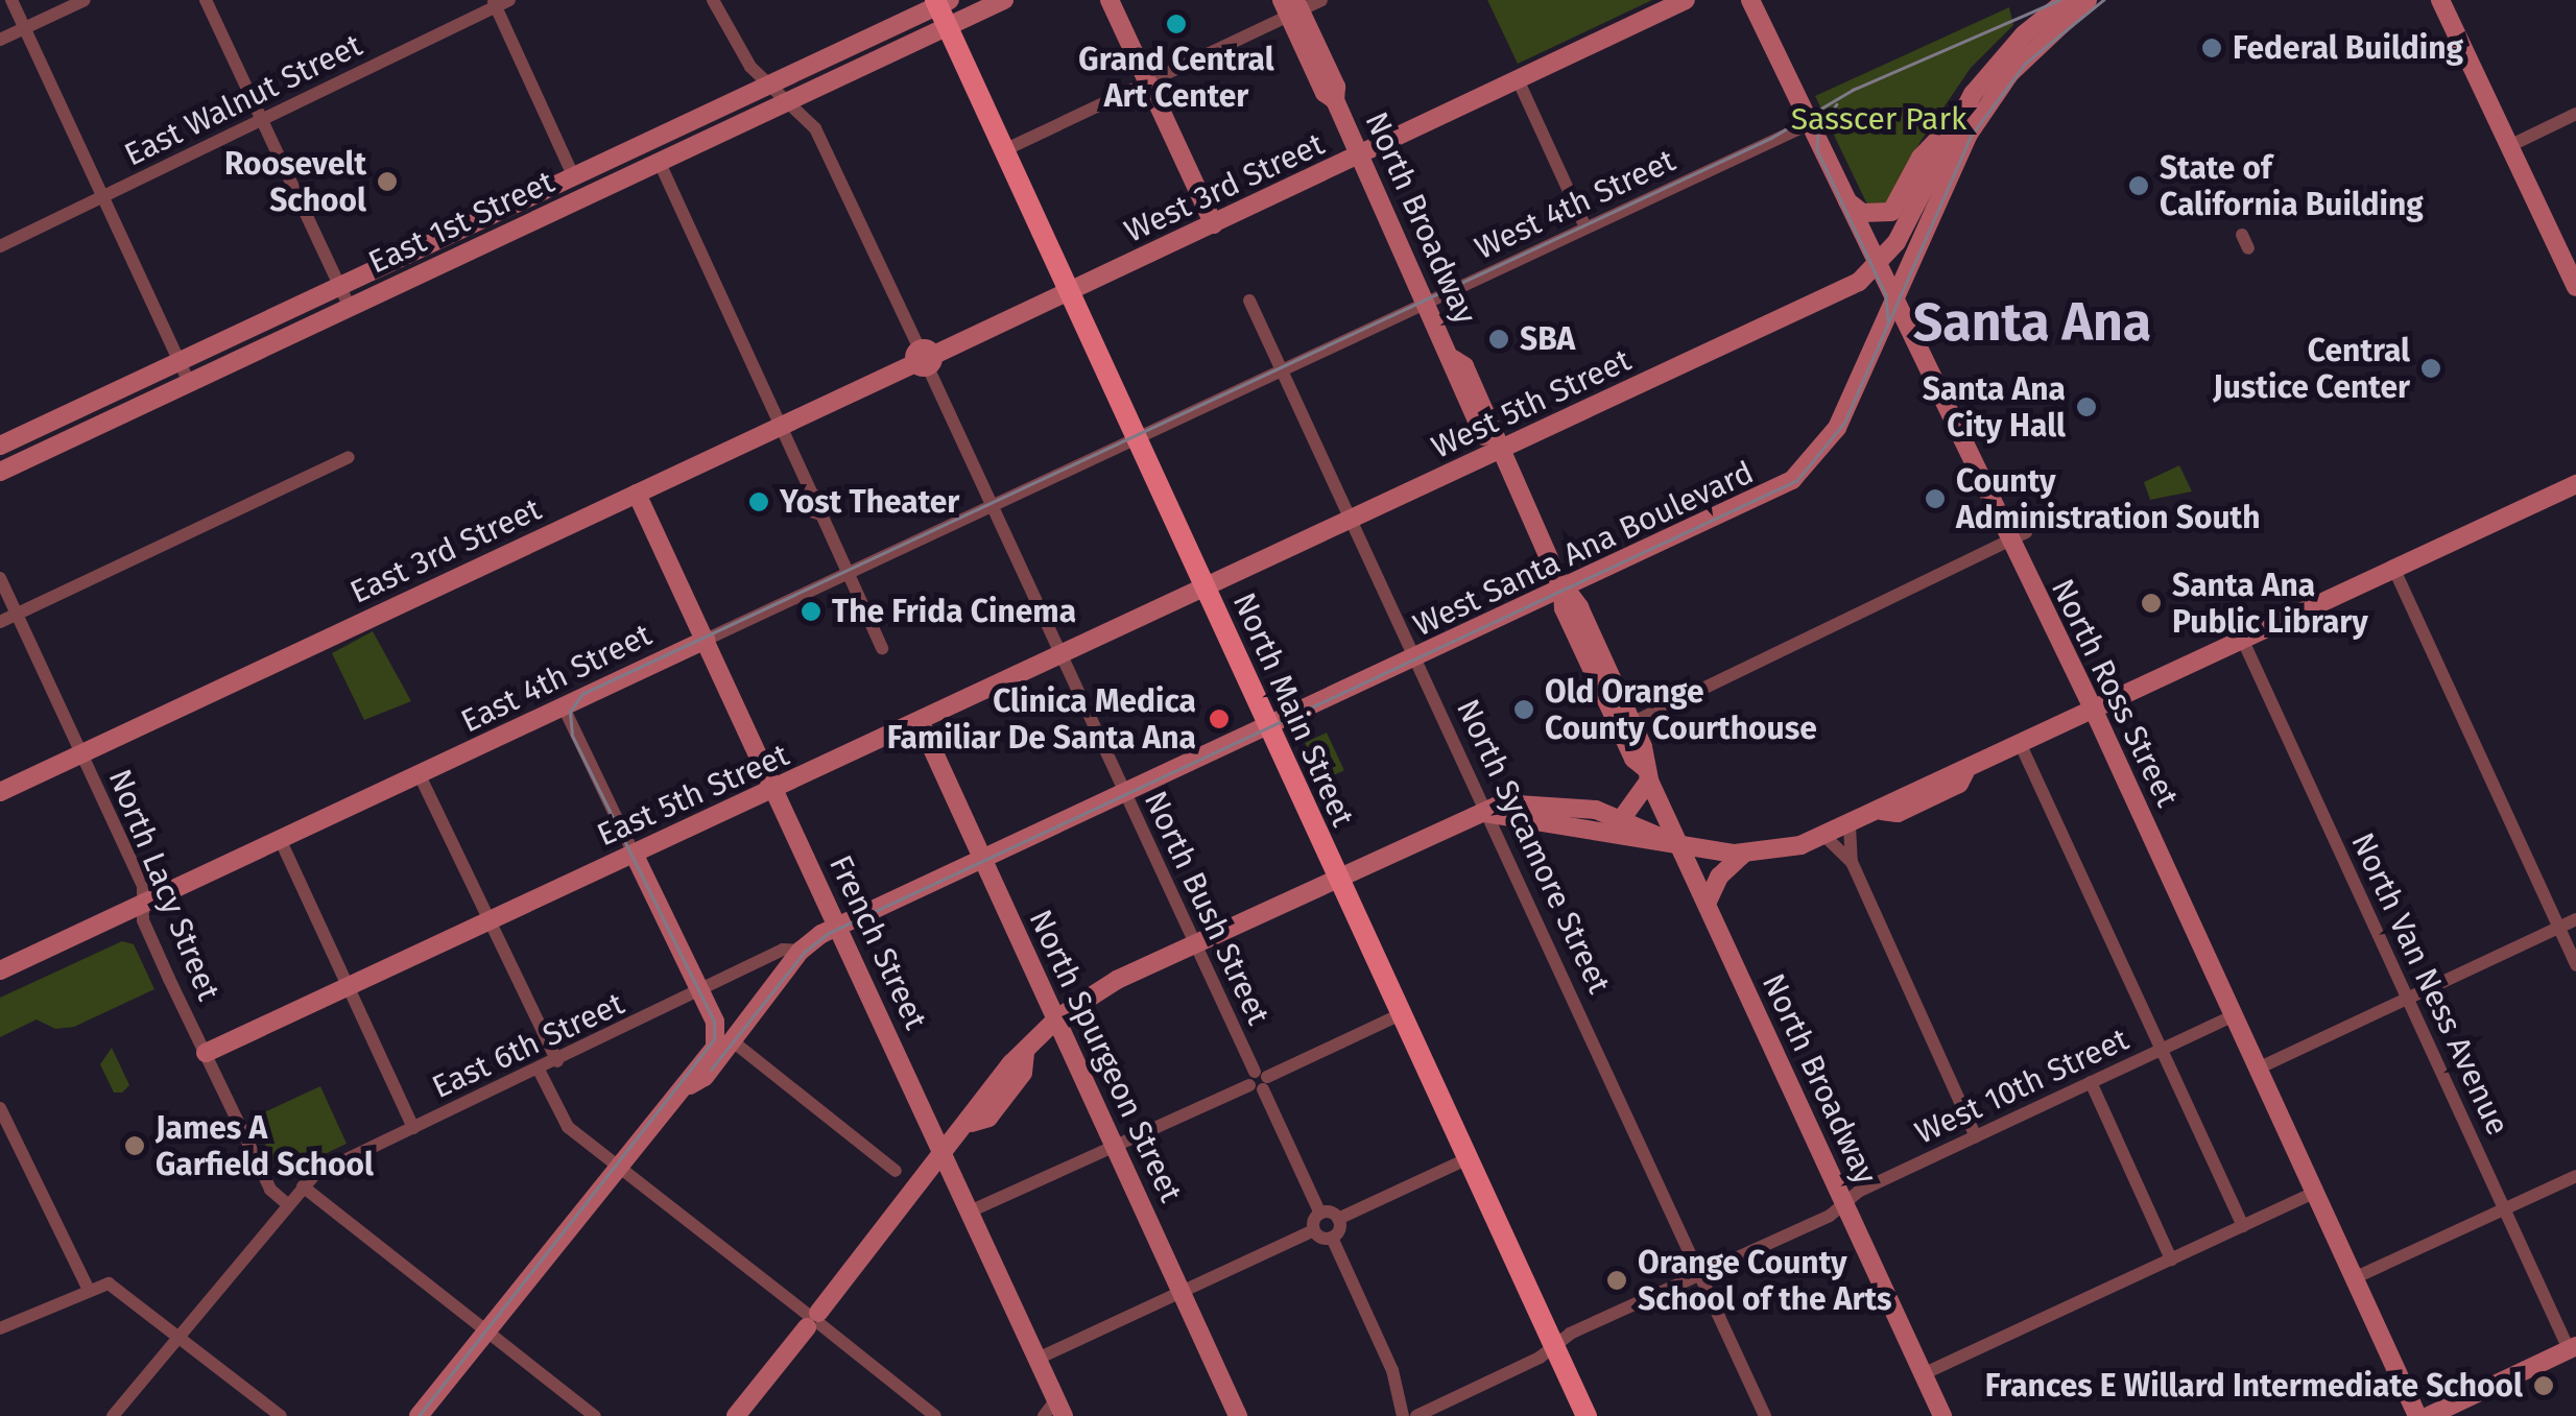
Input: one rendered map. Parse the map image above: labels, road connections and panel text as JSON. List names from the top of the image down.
{
  "streets": {
    "main road": [
      "West 3rd Street",
      "North Broadway",
      "East 1st Street",
      "West 5th Street",
      "West Santa Ana Boulevard",
      "East 3rd Street",
      "East 4th Street",
      "North Ross Street",
      "North Main Street",
      "East 5th Street",
      "French Street",
      "North Spurgeon Street"
    ],
    "street": [
      "East Walnut Street",
      "West 4th Street",
      "North Sycamore Street",
      "North Lacy Street",
      "North Bush Street",
      "North Van Ness Avenue",
      "East 6th Street",
      "West 10th Street"
    ]
  },
  "crossings": [
    ["West 3rd Street", "North Broadway"],
    ["West 3rd Street", "East 3rd Street"],
    ["West 3rd Street", "North Main Street"],
    ["West 4th Street", "North Broadway"],
    ["West 4th Street", "East 4th Street"],
    ["West 4th Street", "North Ross Street"],
    ["West 4th Street", "North Main Street"],
    ["West 4th Street", "North Sycamore Street"],
    ["North Broadway", "West 5th Street"],
    ["North Broadway", "West Santa Ana Boulevard"],
    ["North Broadway", "West 10th Street"],
    ["East 1st Street", "North Main Street"],
    ["East 1st Street", "North Bush Street"],
    ["West 5th Street", "North Ross Street"],
    ["West 5th Street", "North Main Street"],
    ["West 5th Street", "East 5th Street"],
    ["West 5th Street", "North Sycamore Street"],
    ["West Santa Ana Boulevard", "North Ross Street"],
    ["West Santa Ana Boulevard", "North Main Street"],
    ["West Santa Ana Boulevard", "North Sycamore Street"],
    ["West Santa Ana Boulevard", "North Bush Street"],
    ["West Santa Ana Boulevard", "French Street"],
    ["West Santa Ana Boulevard", "East 6th Street"],
    ["West Santa Ana Boulevard", "North Spurgeon Street"],
    ["East 3rd Street", "North Main Street"],
    ["East 3rd Street", "North Lacy Street"],
    ["East 3rd Street", "North Bush Street"],
    ["East 3rd Street", "French Street"],
    ["East 4th Street", "North Main Street"],
    ["East 4th Street", "North Lacy Street"],
    ["East 4th Street", "North Bush Street"],
    ["East 4th Street", "French Street"],
    ["North Ross Street", "West 10th Street"],
    ["North Main Street", "East 5th Street"],
    ["North Main Street", "West 10th Street"],
    ["East 5th Street", "North Lacy Street"],
    ["East 5th Street", "North Bush Street"],
    ["East 5th Street", "French Street"],
    ["East 5th Street", "North Spurgeon Street"],
    ["North Sycamore Street", "West 10th Street"],
    ["North Lacy Street", "East 6th Street"]
  ],
  "districts": ["Santa Ana"],
  "parks": ["Sasscer Park"],
  "places": [
    "Grand Central Art Center",
    "Federal Building",
    "Roosevelt School",
    "State of California Building",
    "SBA",
    "Central Justice Center",
    "Santa Ana City Hall",
    "County Administration South",
    "Yost Theater",
    "Santa Ana Public Library",
    "The Frida Cinema",
    "Old Orange County Courthouse",
    "Clinica Medica Familiar De Santa Ana",
    "James A Garfield School",
    "Orange County School of the Arts",
    "Frances E Willard Intermediate School"
  ]
}
